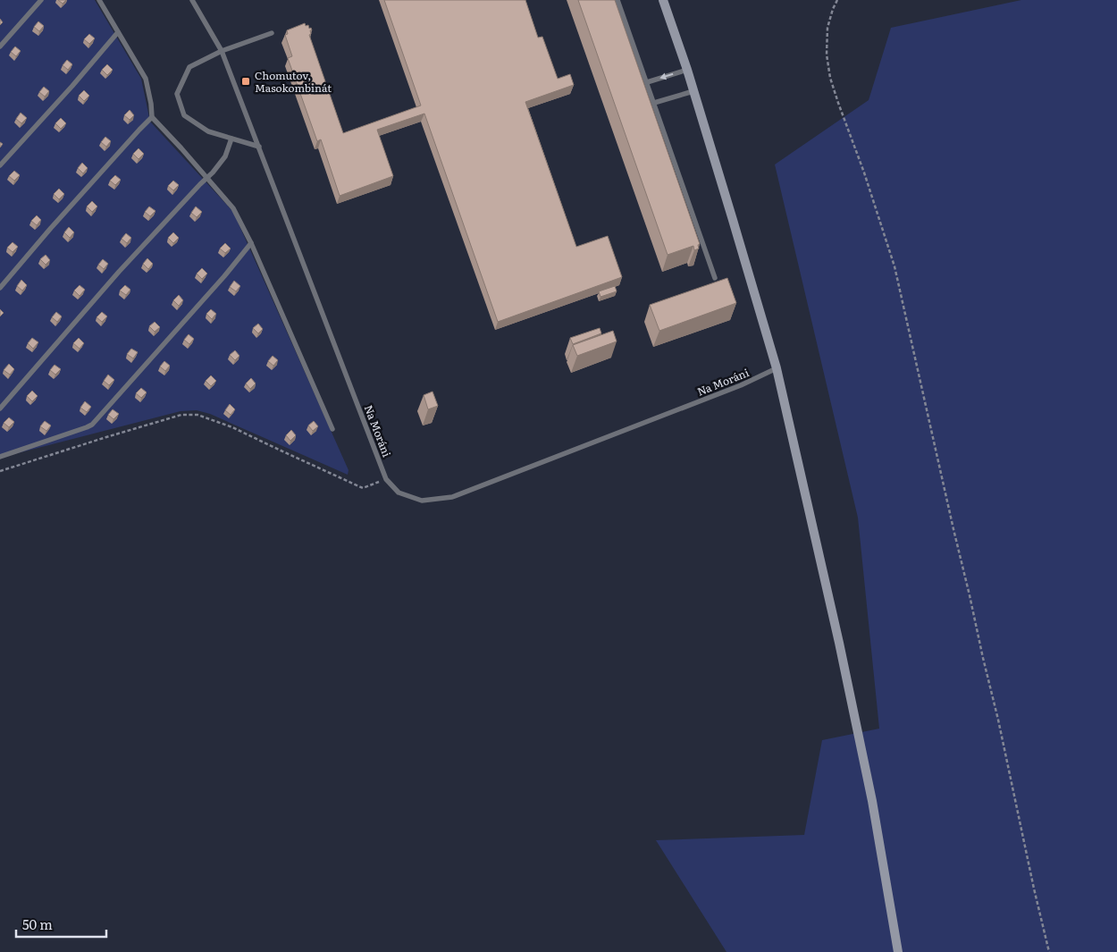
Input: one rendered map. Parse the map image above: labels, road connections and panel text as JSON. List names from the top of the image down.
{
  "streets": {
    "lane": ["Na Moráni"]
  },
  "places": {
    "transit": ["Chomutov, Masokombinát"]
  },
  "scale_bar": "50 m"
}
